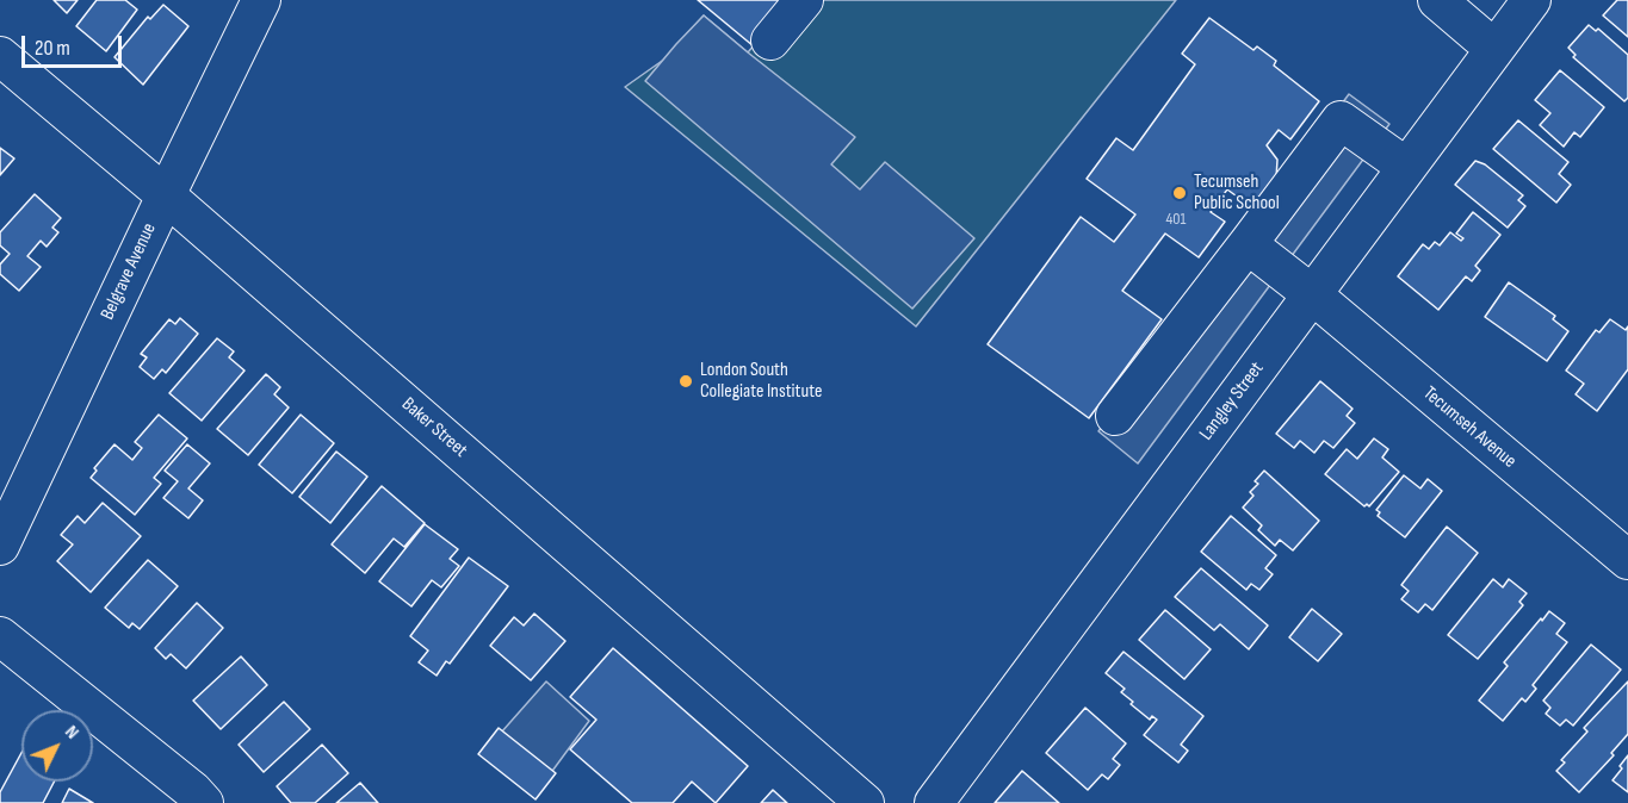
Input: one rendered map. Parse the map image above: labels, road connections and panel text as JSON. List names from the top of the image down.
{
  "streets": {
    "street": [
      "Belgrave Avenue",
      "Langley Street",
      "Baker Street",
      "Tecumseh Avenue"
    ]
  },
  "crossings": [
    ["Belgrave Avenue", "Baker Street"],
    ["Langley Street", "Tecumseh Avenue"]
  ],
  "places": ["Tecumseh Public School", "London South Collegiate Institute"],
  "house_numbers": ["401"],
  "scale_bar": "20 m",
  "north": "top right"
}
